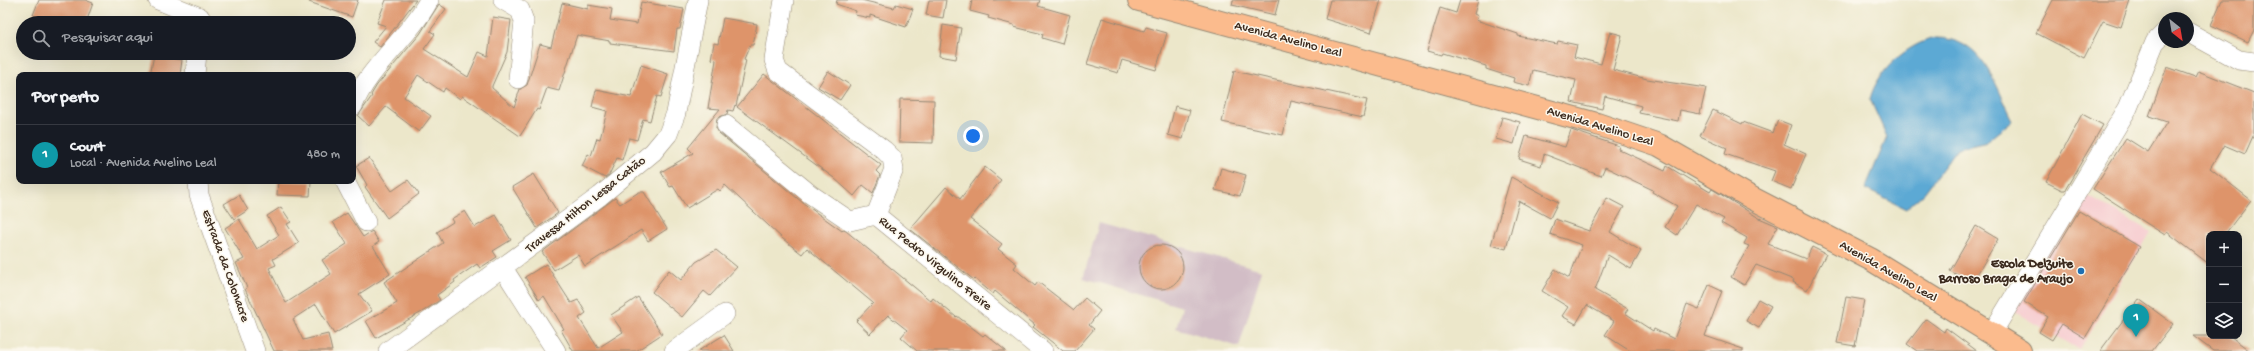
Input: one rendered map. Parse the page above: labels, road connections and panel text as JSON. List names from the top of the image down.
{
  "streets": {
    "main road": ["Avenida Avelino Leal"],
    "street": ["Travessa Hilton Lessa Catão", "Rua Pedro Virgulino Freire", "Estrada da Colonacre"]
  },
  "places": ["Escola Delzuite Barroso Braga de Araujo"],
  "north": "bottom right",
  "page": {
    "search": "Pesquisar aqui",
    "heading": "Por perto",
    "list": [
      {
        "mark": "1",
        "name": "Court",
        "note": "Local · Avenida Avelino Leal",
        "value": "480 m"
      }
    ],
    "map_buttons": ["+", "−"],
    "pins": "1"
  }
}
